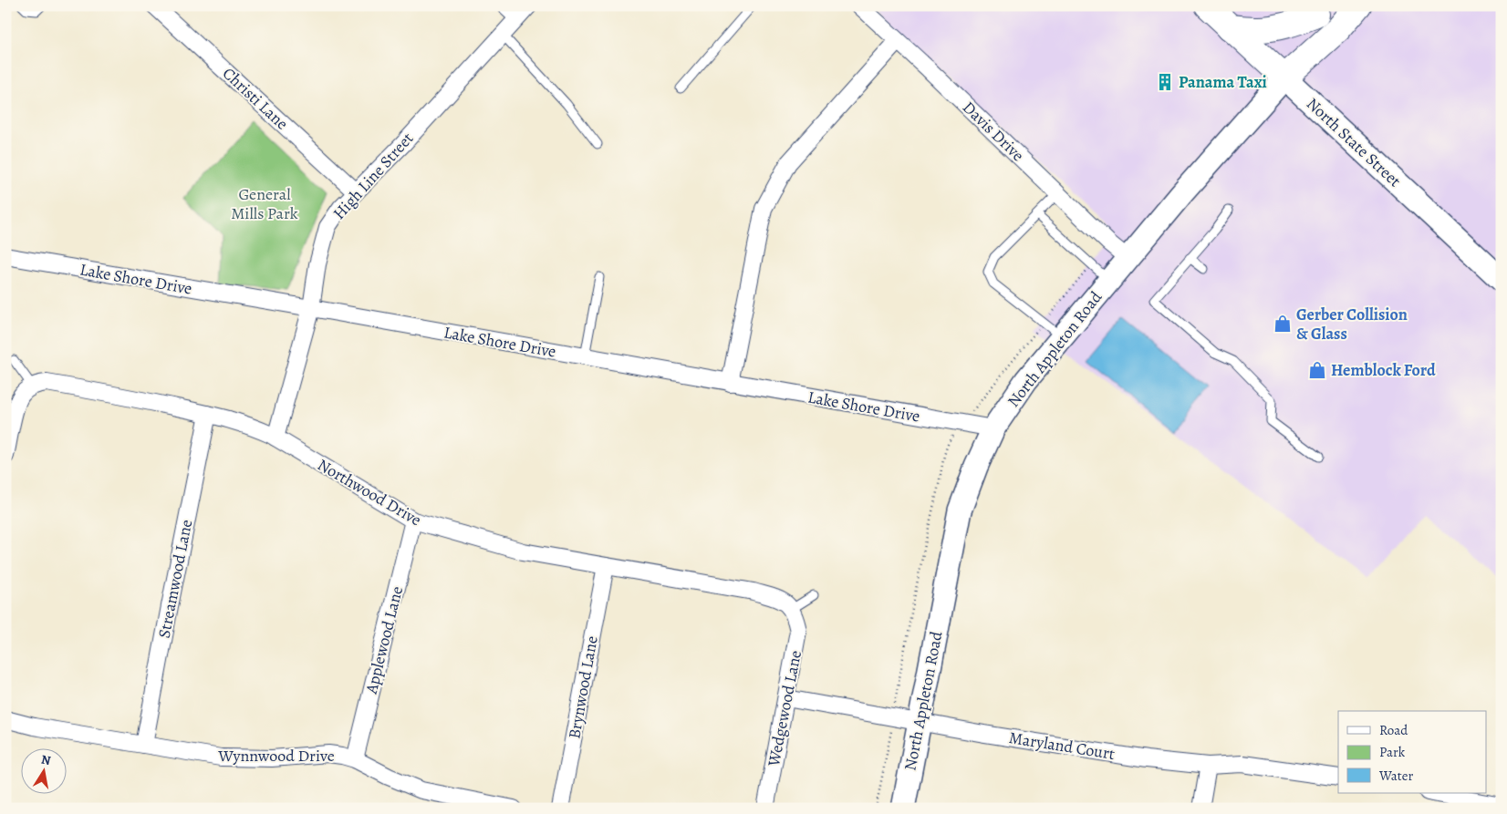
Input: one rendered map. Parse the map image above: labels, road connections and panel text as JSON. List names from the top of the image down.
{
  "streets": {
    "main road": ["North State Street", "North Appleton Road"],
    "street": [
      "Christi Lane",
      "Davis Drive",
      "High Line Street",
      "Lake Shore Drive",
      "Northwood Drive",
      "Streamwood Lane",
      "Applewood Lane",
      "Brynwood Lane",
      "Wedgewood Lane",
      "Maryland Court",
      "Wynnwood Drive"
    ]
  },
  "crossings": [
    ["Christi Lane", "High Line Street"],
    ["Davis Drive", "North Appleton Road"],
    ["North State Street", "North Appleton Road"],
    ["High Line Street", "Lake Shore Drive"],
    ["High Line Street", "Northwood Drive"],
    ["Lake Shore Drive", "North Appleton Road"],
    ["North Appleton Road", "Maryland Court"],
    ["Northwood Drive", "Streamwood Lane"],
    ["Northwood Drive", "Applewood Lane"],
    ["Northwood Drive", "Brynwood Lane"],
    ["Northwood Drive", "Wedgewood Lane"],
    ["Streamwood Lane", "Wynnwood Drive"],
    ["Applewood Lane", "Wynnwood Drive"],
    ["Wedgewood Lane", "Maryland Court"]
  ],
  "parks": ["General Mills Park"],
  "places": {
    "building": ["Panama Taxi"],
    "shop": ["Gerber Collision & Glass", "Hemblock Ford"]
  },
  "legend": ["Road", "Park", "Water"],
  "north": "top"
}
